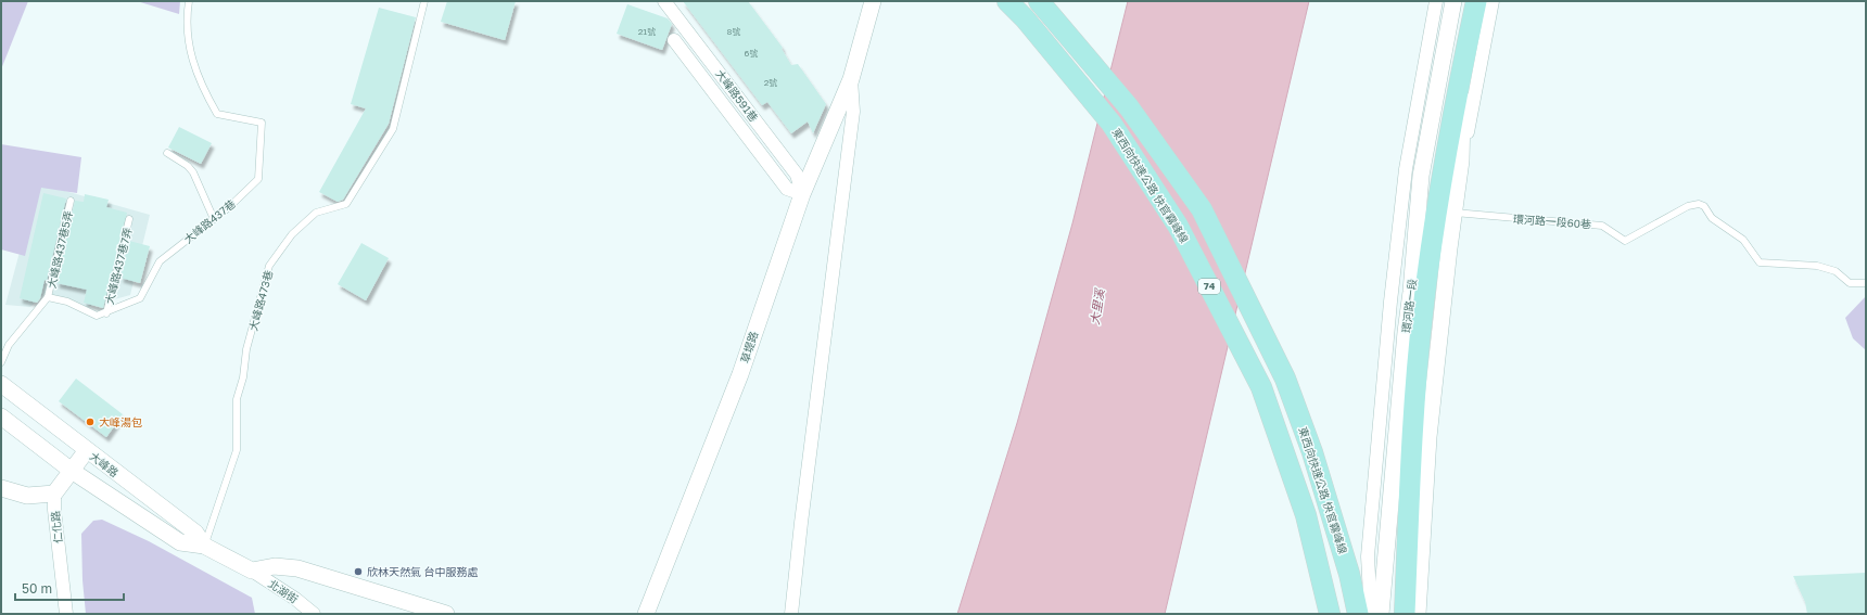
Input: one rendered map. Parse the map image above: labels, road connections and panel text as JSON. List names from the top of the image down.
{
  "streets": {
    "highway": ["東西向快速公路 快官霧峰線", "74"],
    "street": [
      "大峰路591巷",
      "環河路一段",
      "草堤路",
      "大峰路",
      "仁化路",
      "北湖街"
    ],
    "lane": [
      "大峰路437巷",
      "環河路一段60巷",
      "大峰路437巷5弄",
      "大峰路437巷7弄",
      "大峰路473巷"
    ]
  },
  "crossings": [
    ["大峰路591巷", "草堤路"],
    ["大峰路437巷", "大峰路437巷7弄"],
    ["大峰路473巷", "大峰路"],
    ["大峰路", "北湖街"]
  ],
  "water": ["大里溪"],
  "places": ["大峰湯包", "欣林天然氣 台中服務處"],
  "house_numbers": [
    "21號",
    "8號",
    "6號",
    "2號"
  ],
  "scale_bar": "50 m"
}
